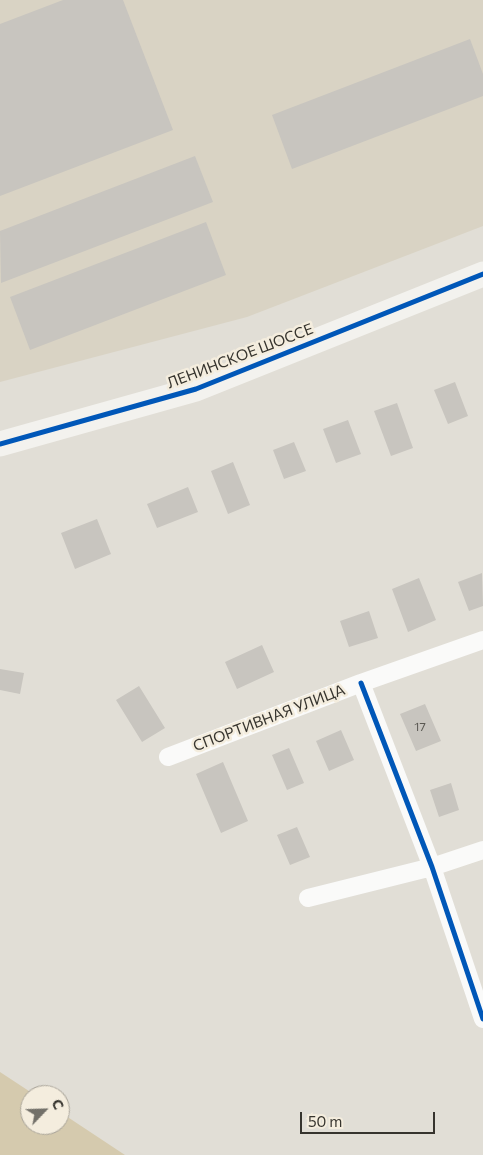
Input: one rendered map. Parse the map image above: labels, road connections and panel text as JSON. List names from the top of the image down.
{
  "streets": {
    "street": ["ЛЕНИНСКОЕ ШОССЕ", "СПОРТИВНАЯ УЛИЦА"]
  },
  "house_numbers": ["17"],
  "scale_bar": "50 m",
  "north": "top right"
}
